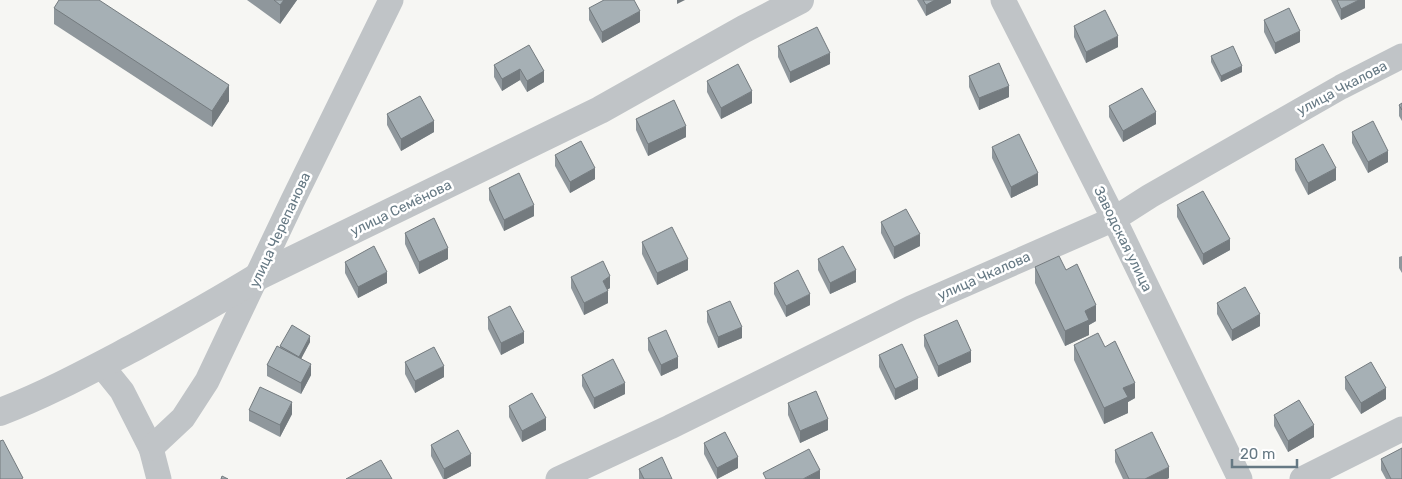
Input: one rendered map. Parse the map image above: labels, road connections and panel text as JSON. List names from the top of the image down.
{
  "streets": {
    "street": [
      "улица Чкалова",
      "улица Семёнова",
      "улица Черепанова",
      "Заводская улица"
    ]
  },
  "crossings": [
    ["улица Чкалова", "Заводская улица"],
    ["улица Семёнова", "улица Черепанова"]
  ],
  "scale_bar": "20 m"
}
